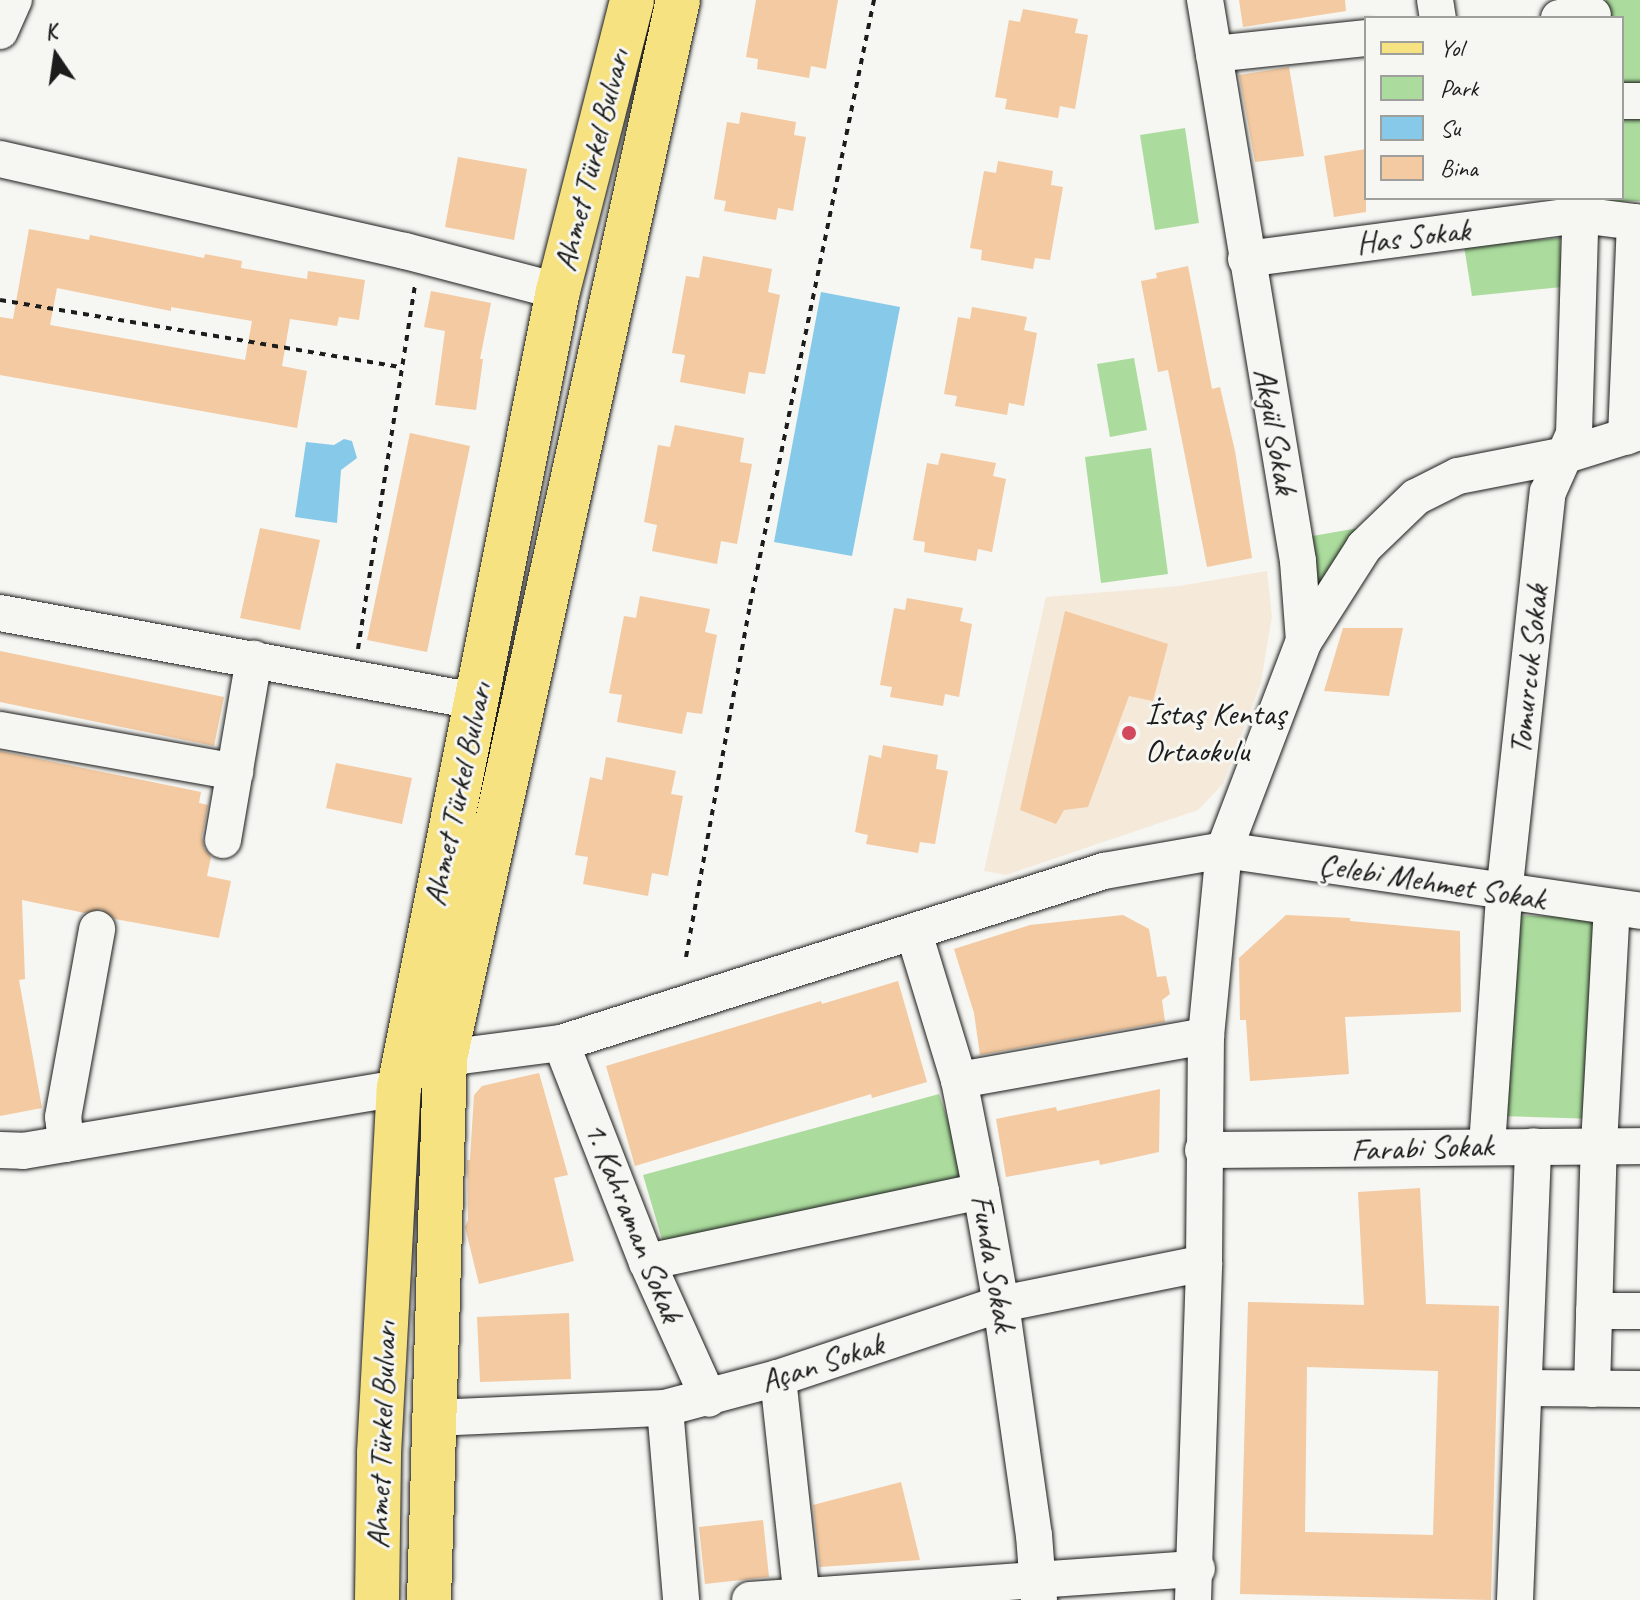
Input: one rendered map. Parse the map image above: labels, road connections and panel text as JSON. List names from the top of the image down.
{
  "streets": {
    "main road": ["Ahmet Türkel Bulvarı"],
    "street": [
      "Has Sokak",
      "Akgül Sokak",
      "Tomurcuk Sokak",
      "Çelebi Mehmet Sokak",
      "Farabi Sokak",
      "1. Kahraman Sokak",
      "Funda Sokak",
      "Açan Sokak"
    ]
  },
  "crossings": [
    ["Ahmet Türkel Bulvarı", "Çelebi Mehmet Sokak"],
    ["Ahmet Türkel Bulvarı", "Açan Sokak"],
    ["Has Sokak", "Akgül Sokak"],
    ["Has Sokak", "Tomurcuk Sokak"],
    ["Akgül Sokak", "Çelebi Mehmet Sokak"],
    ["Akgül Sokak", "Farabi Sokak"],
    ["Akgül Sokak", "Açan Sokak"],
    ["Tomurcuk Sokak", "Çelebi Mehmet Sokak"],
    ["Tomurcuk Sokak", "Farabi Sokak"],
    ["Çelebi Mehmet Sokak", "1. Kahraman Sokak"],
    ["Çelebi Mehmet Sokak", "Funda Sokak"],
    ["1. Kahraman Sokak", "Açan Sokak"],
    ["Funda Sokak", "Açan Sokak"]
  ],
  "places": ["İstaş Kentaş Ortaokulu"],
  "legend": [
    "Yol",
    "Park",
    "Su",
    "Bina"
  ],
  "north": "top"
}
